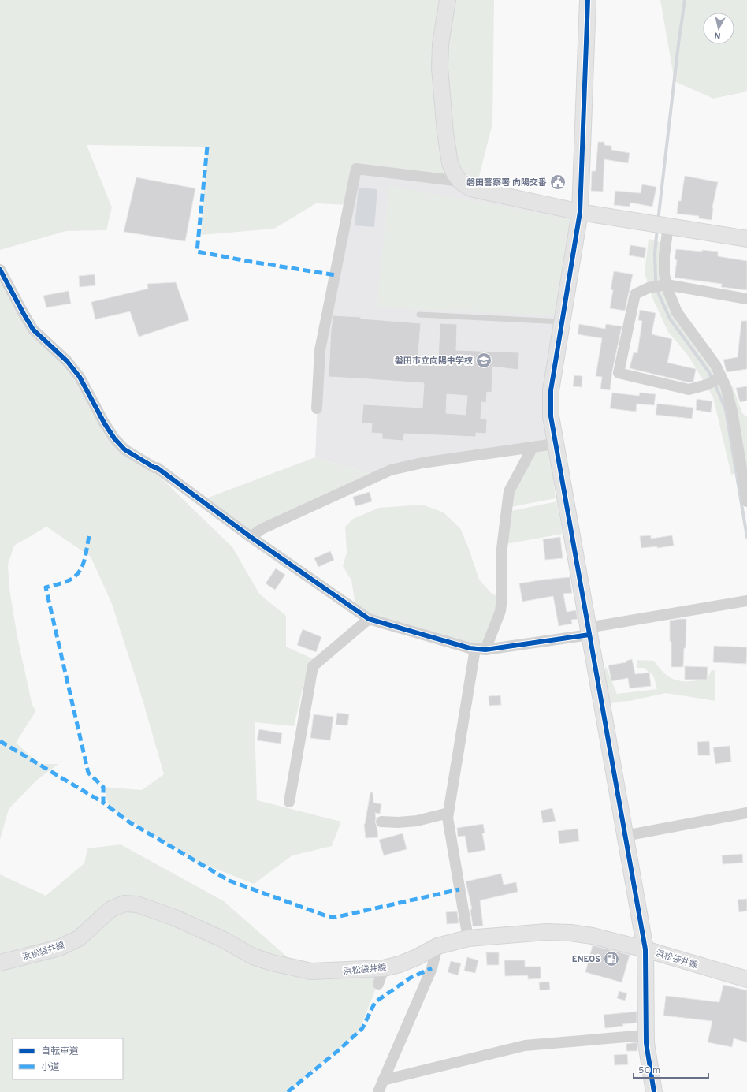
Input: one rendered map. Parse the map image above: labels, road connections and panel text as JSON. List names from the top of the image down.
{
  "streets": {
    "street": ["浜松袋井線"]
  },
  "places": {
    "public building": ["磐田警察署 向陽交番"],
    "school or university": ["磐田市立向陽中学校"],
    "fuel station": ["ENEOS"]
  },
  "legend": ["自転車道", "小道"],
  "scale_bar": "50 m",
  "north": "bottom"
}
